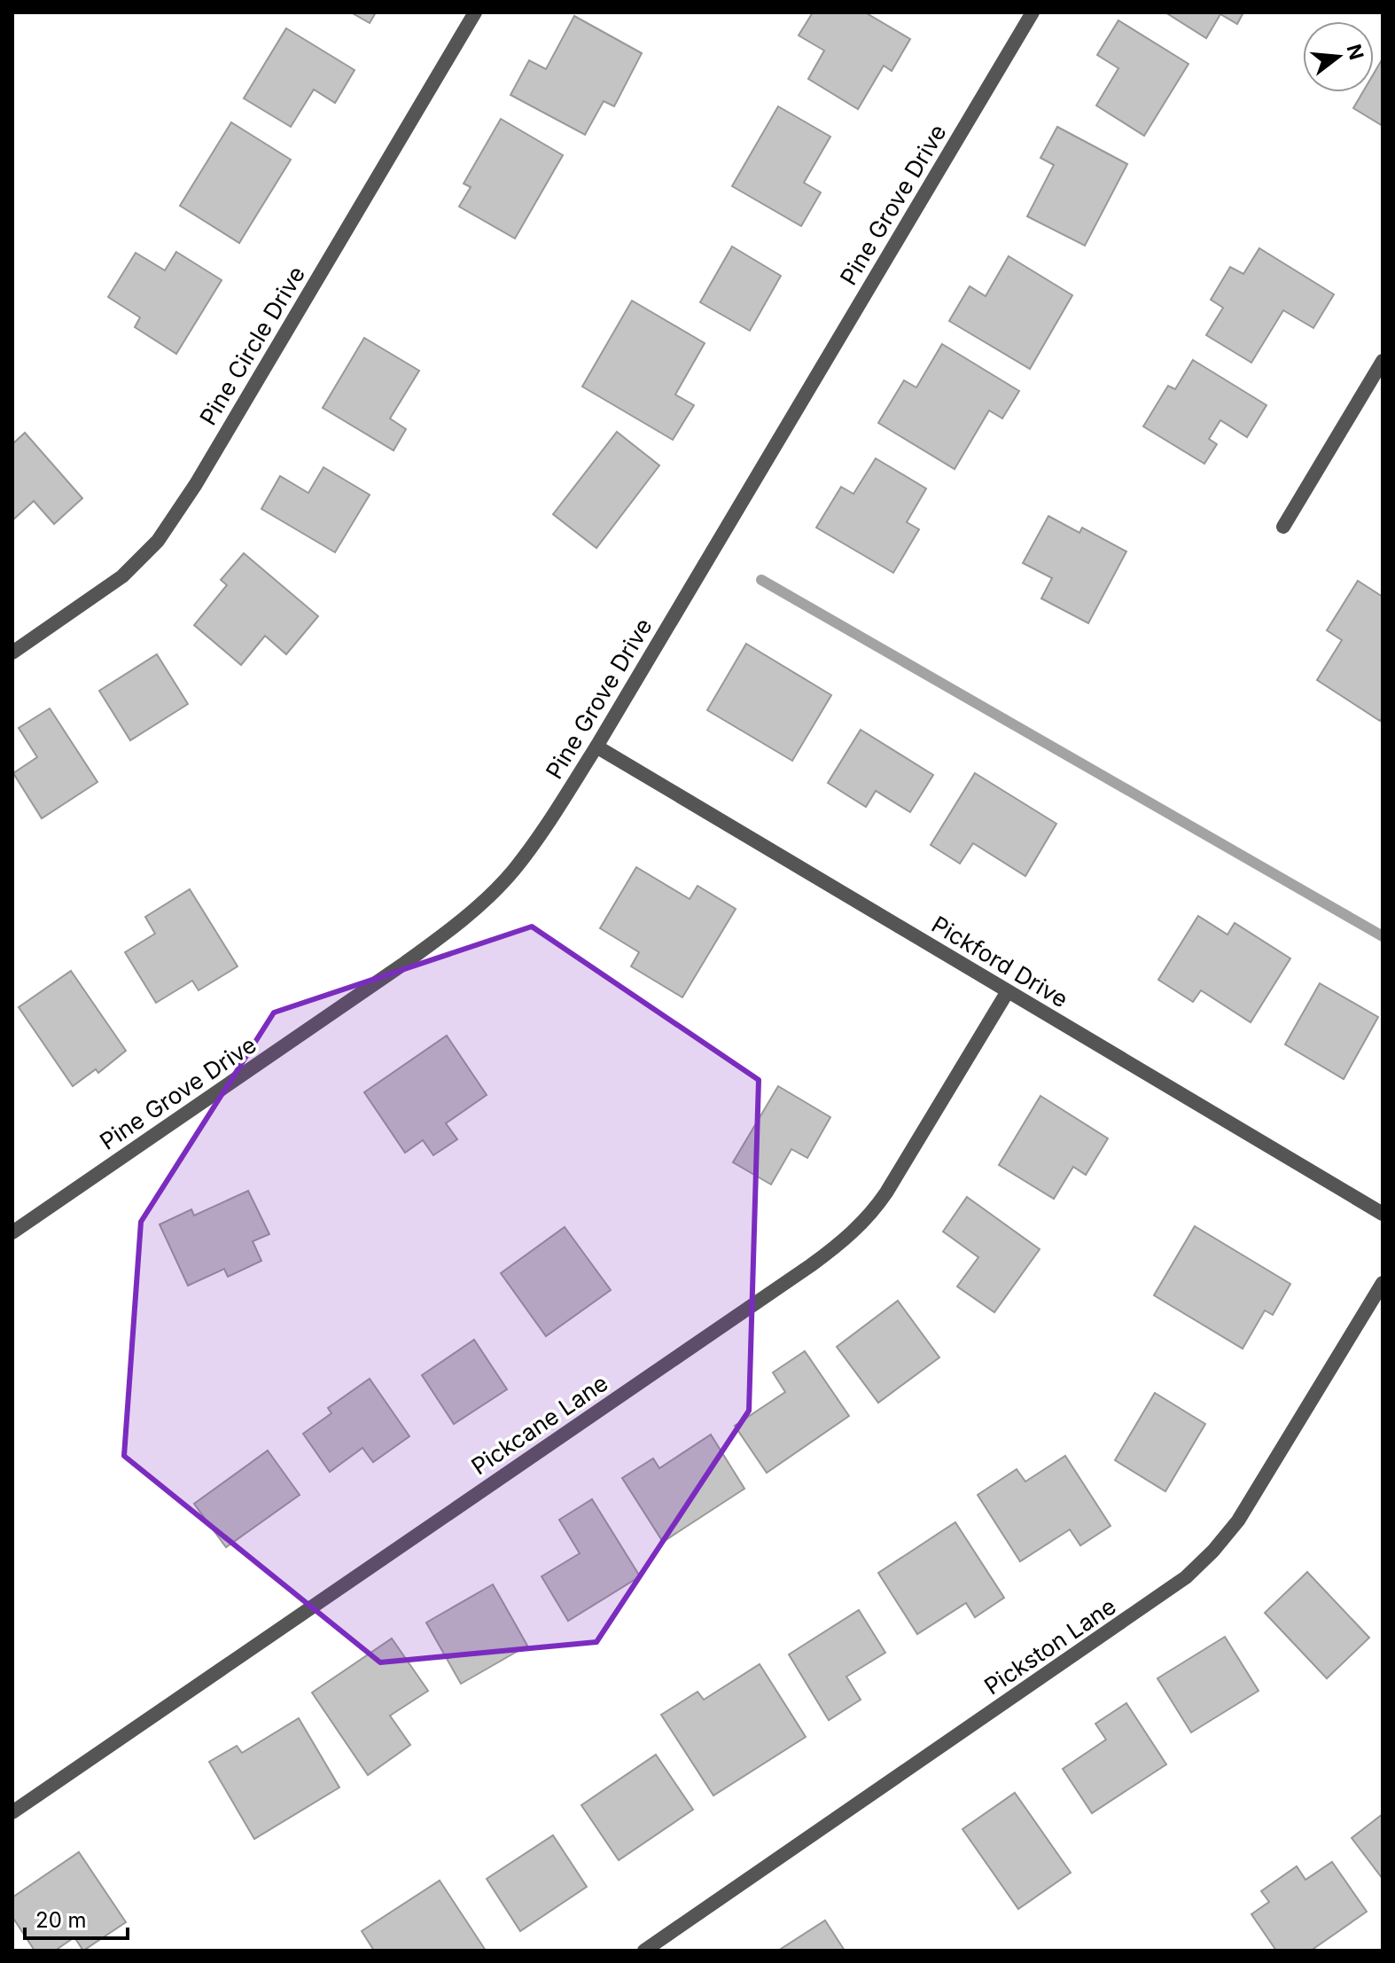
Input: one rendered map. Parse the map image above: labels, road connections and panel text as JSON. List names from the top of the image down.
{
  "streets": {
    "street": [
      "Pine Grove Drive",
      "Pine Circle Drive",
      "Pickford Drive",
      "Pickcane Lane",
      "Pickston Lane"
    ]
  },
  "crossings": [
    ["Pine Grove Drive", "Pickford Drive"],
    ["Pickford Drive", "Pickcane Lane"]
  ],
  "scale_bar": "20 m",
  "north": "right"
}
